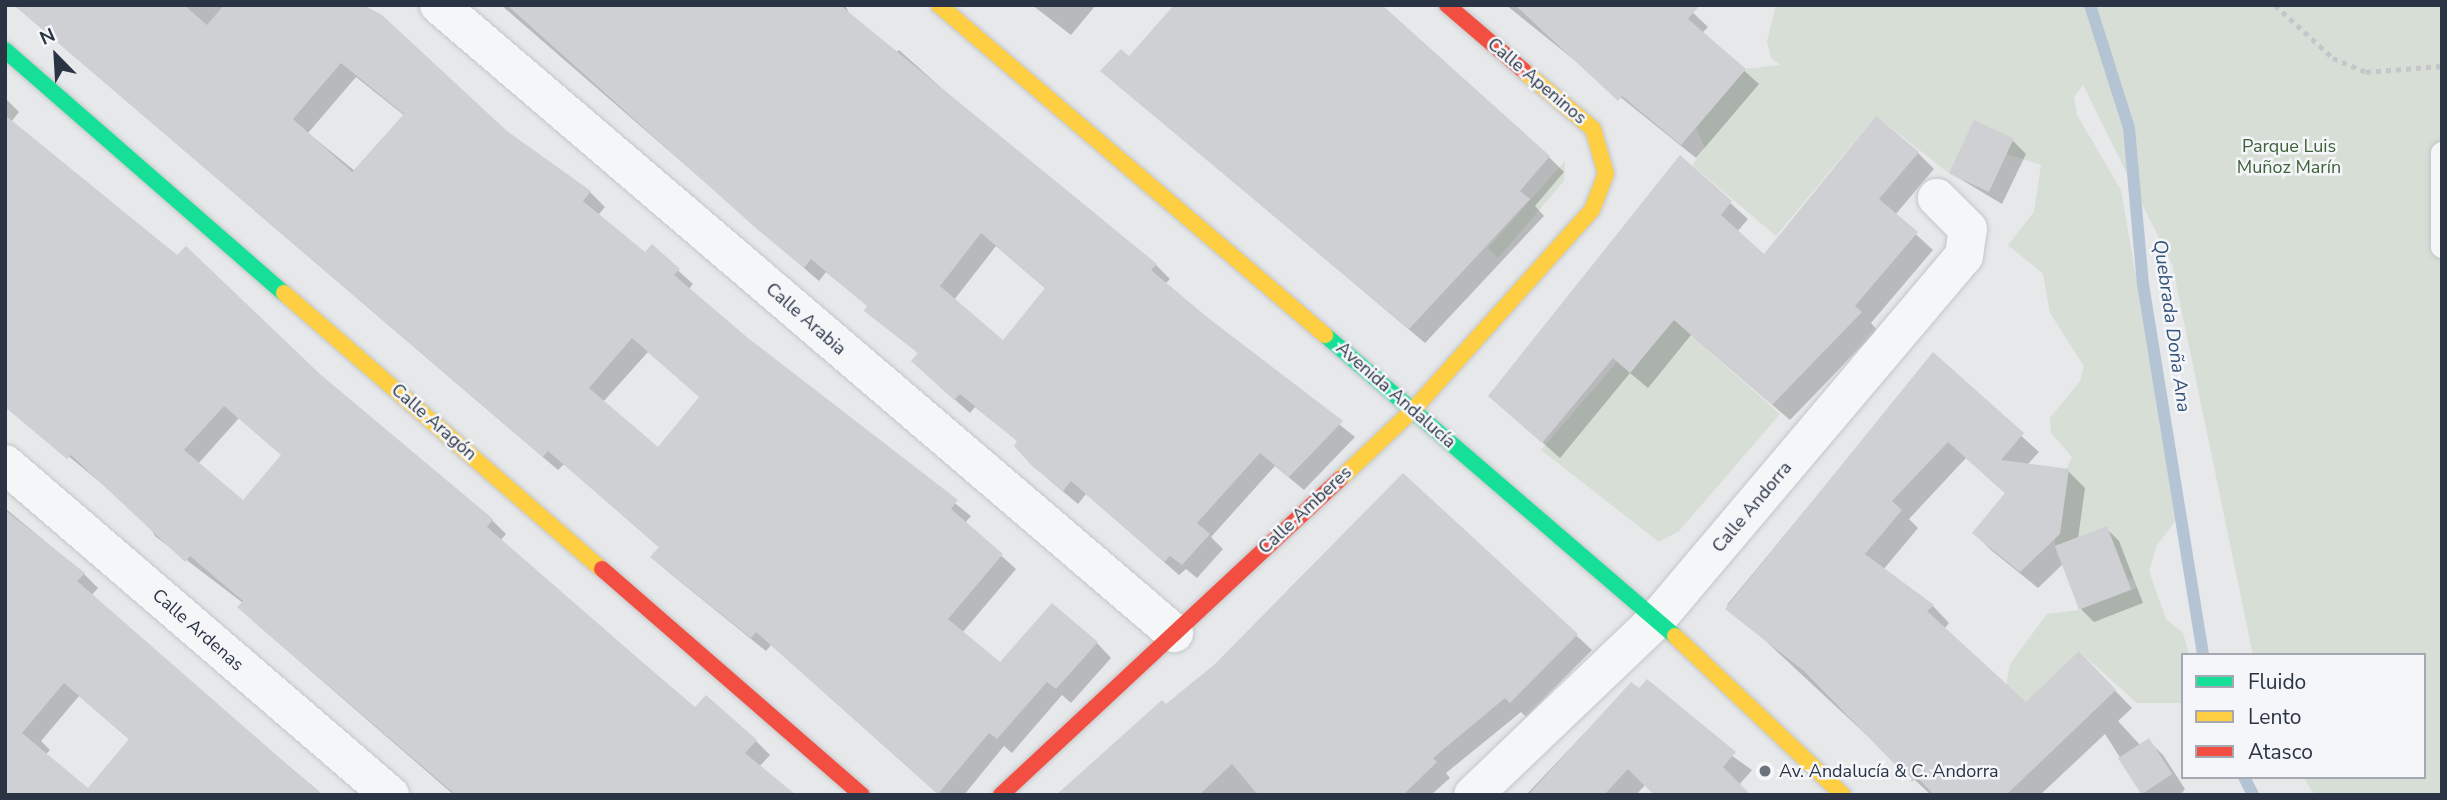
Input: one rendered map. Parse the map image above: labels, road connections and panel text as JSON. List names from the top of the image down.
{
  "streets": {
    "street": [
      "Calle Apeninos",
      "Calle Arabia",
      "Avenida Andalucía",
      "Calle Aragón",
      "Calle Andorra",
      "Calle Amberes",
      "Calle Ardenas"
    ]
  },
  "crossings": [
    ["Calle Apeninos", "Calle Amberes"],
    ["Calle Arabia", "Calle Amberes"],
    ["Avenida Andalucía", "Calle Andorra"],
    ["Avenida Andalucía", "Calle Amberes"]
  ],
  "water": ["Quebrada Doña Ana"],
  "parks": ["Parque Luis Muñoz Marín"],
  "places": ["Av. Andalucía & C. Andorra"],
  "legend": ["Fluido", "Lento", "Atasco"],
  "north": "top left"
}
